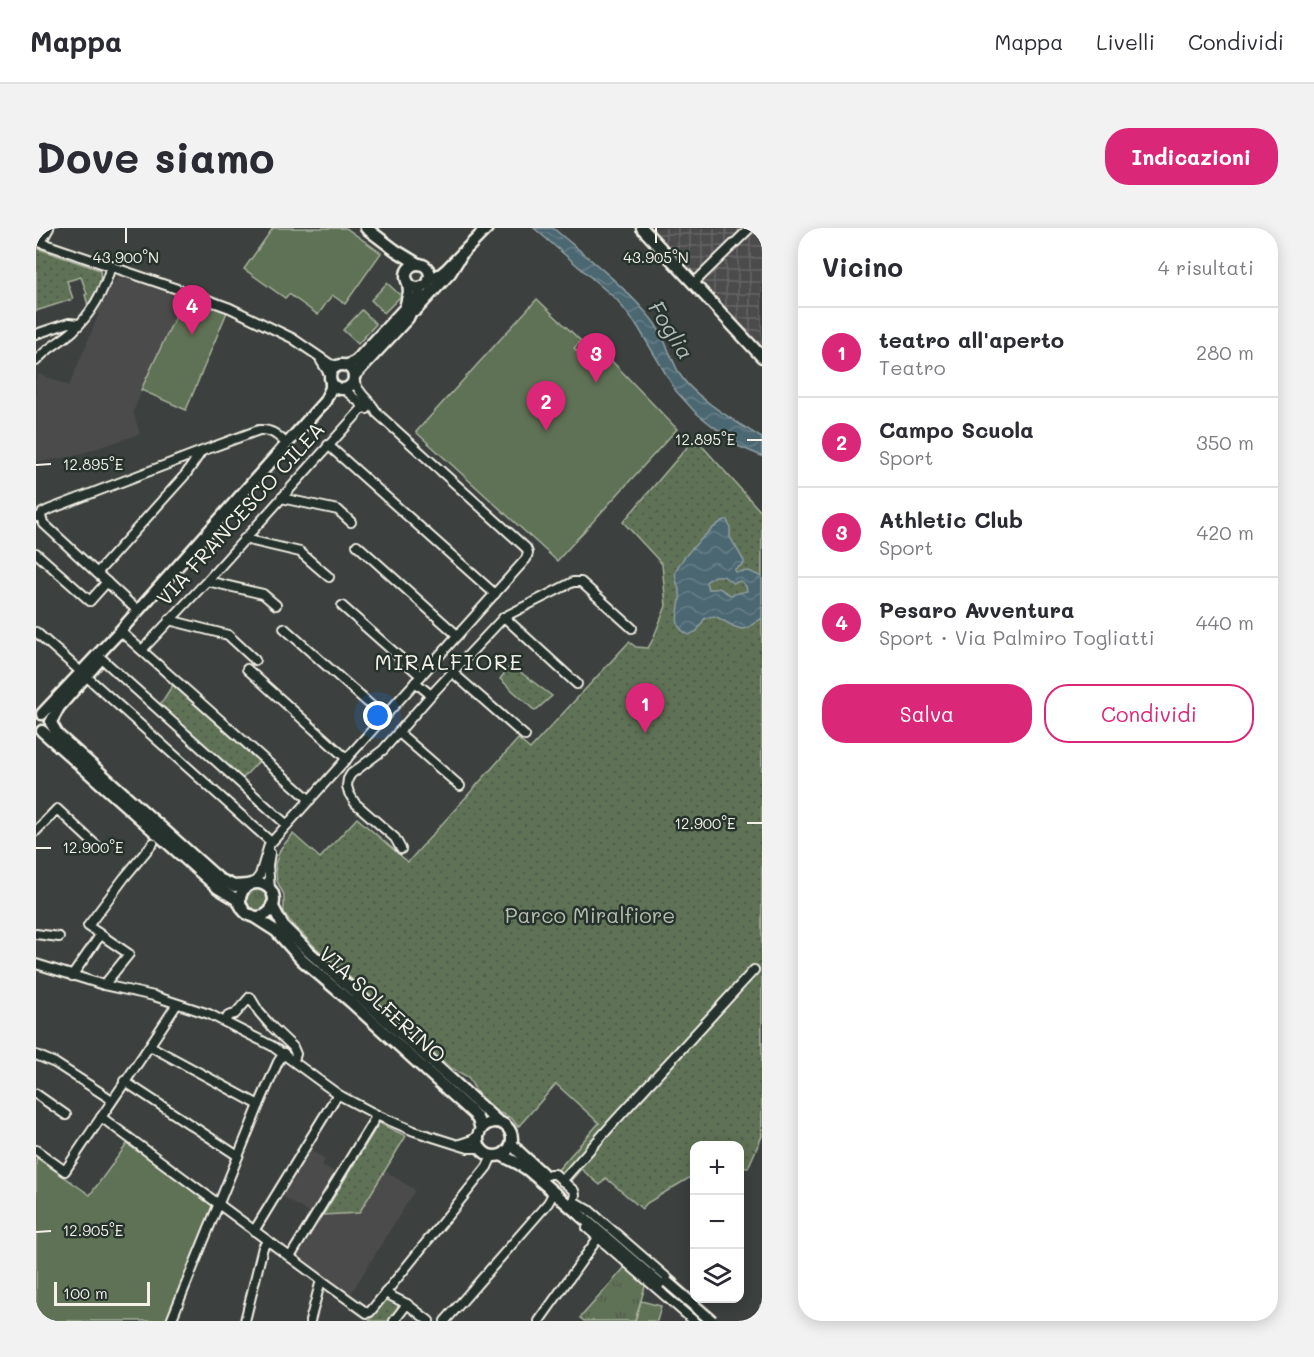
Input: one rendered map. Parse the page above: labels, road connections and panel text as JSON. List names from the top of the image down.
{
  "streets": {
    "main road": ["VIA SOLFERINO"],
    "street": ["VIA FRANCESCO CILEA"]
  },
  "districts": ["MIRALFIORE"],
  "water": ["Foglia"],
  "parks": ["Parco Miralfiore"],
  "scale_bar": "100 m",
  "page": {
    "header": "Mappa",
    "nav": ["Mappa", "Livelli", "Condividi"],
    "buttons": [
      "Indicazioni",
      ["Salva", "Condividi"]
    ],
    "title": "Dove siamo",
    "heading": ["Vicino", "4 risultati"],
    "pins": [
      "4",
      "3",
      "2",
      "1"
    ],
    "list": [
      {
        "mark": "1",
        "name": "teatro all'aperto",
        "note": "Teatro",
        "value": "280 m"
      },
      {
        "mark": "2",
        "name": "Campo Scuola",
        "note": "Sport",
        "value": "350 m"
      },
      {
        "mark": "3",
        "name": "Athletic Club",
        "note": "Sport",
        "value": "420 m"
      },
      {
        "mark": "4",
        "name": "Pesaro Avventura",
        "note": "Sport · Via Palmiro Togliatti",
        "value": "440 m"
      }
    ],
    "map_buttons": ["+", "−"],
    "scale": "100 m"
  },
  "coordinates": [
    "43.900°N",
    "43.905°N",
    "12.895°E",
    "12.900°E",
    "12.905°E"
  ]
}
